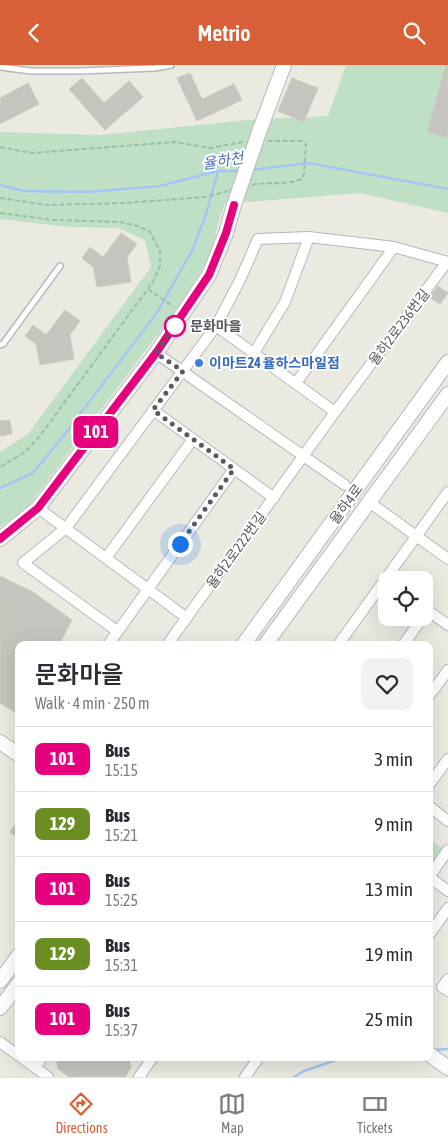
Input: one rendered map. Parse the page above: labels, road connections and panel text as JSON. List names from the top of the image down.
{
  "streets": {
    "main road": ["율하4로"],
    "street": ["율하2로236번길", "율하2로222번길"]
  },
  "crossings": [
    ["율하2로236번길", "율하2로222번길"]
  ],
  "water": ["율하천"],
  "places": ["문화마을", "이마트24 율하스마일점"],
  "lines": ["bus line 101"],
  "page": {
    "header": "Metrio",
    "on_map": "101",
    "heading": ["문화마을", "Walk · 4 min · 250 m"],
    "list": [
      {
        "mark": "101",
        "name": "Bus",
        "note": "15:15",
        "value": "3 min"
      },
      {
        "mark": "129",
        "name": "Bus",
        "note": "15:21",
        "value": "9 min"
      },
      {
        "mark": "101",
        "name": "Bus",
        "note": "15:25",
        "value": "13 min"
      },
      {
        "mark": "129",
        "name": "Bus",
        "note": "15:31",
        "value": "19 min"
      },
      {
        "mark": "101",
        "name": "Bus",
        "note": "15:37",
        "value": "25 min"
      }
    ],
    "tabs": ["Directions", "Map", "Tickets"]
  }
}
